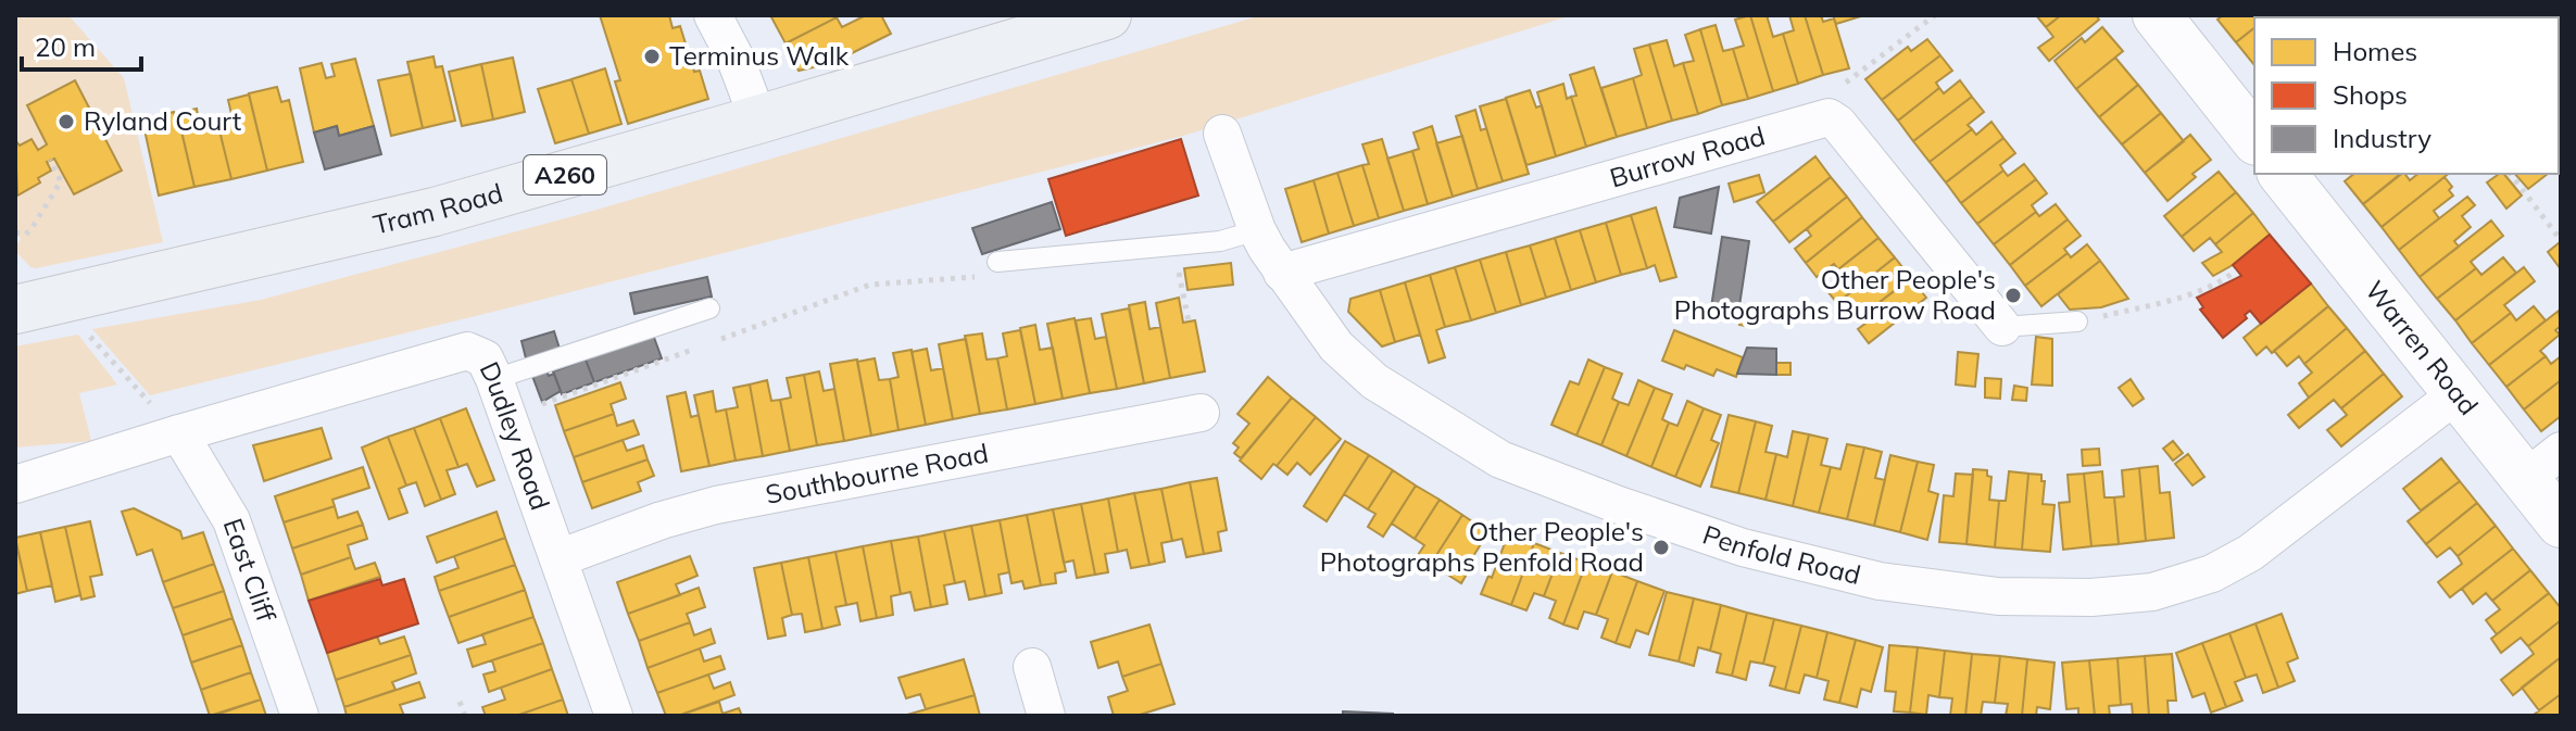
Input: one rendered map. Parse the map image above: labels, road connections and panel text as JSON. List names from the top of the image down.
{
  "streets": {
    "main road": ["A260", "Tram Road"],
    "street": [
      "Burrow Road",
      "Warren Road",
      "Dudley Road",
      "Southbourne Road",
      "Penfold Road",
      "East Cliff"
    ]
  },
  "crossings": [
    ["Burrow Road", "Penfold Road"],
    ["Warren Road", "Penfold Road"],
    ["Dudley Road", "Southbourne Road"],
    ["Dudley Road", "East Cliff"]
  ],
  "places": [
    "Terminus Walk",
    "Ryland Court",
    "Other People's Photographs Burrow Road",
    "Other People's Photographs Penfold Road"
  ],
  "legend": ["Homes", "Shops", "Industry"],
  "scale_bar": "20 m"
}
